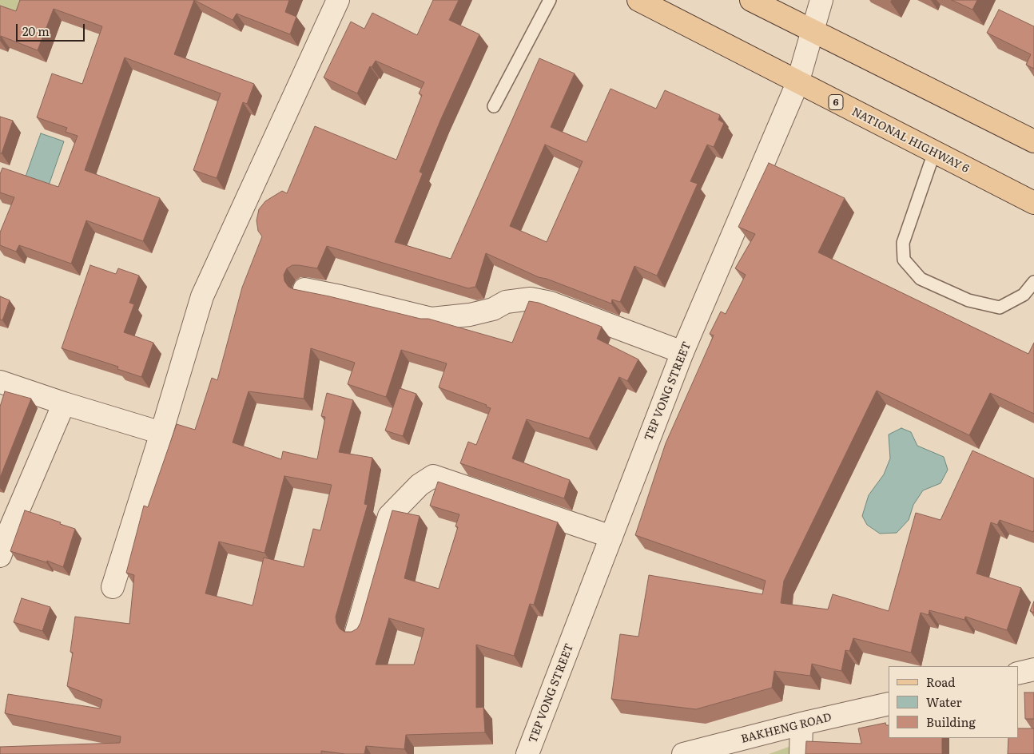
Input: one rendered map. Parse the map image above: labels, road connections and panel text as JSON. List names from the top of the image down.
{
  "streets": {
    "main road": ["6", "NATIONAL HIGHWAY 6"],
    "street": ["TEP VONG STREET", "BAKHENG ROAD"]
  },
  "crossings": [
    ["NATIONAL HIGHWAY 6", "TEP VONG STREET"]
  ],
  "legend": ["Road", "Water", "Building"],
  "scale_bar": "20 m"
}
